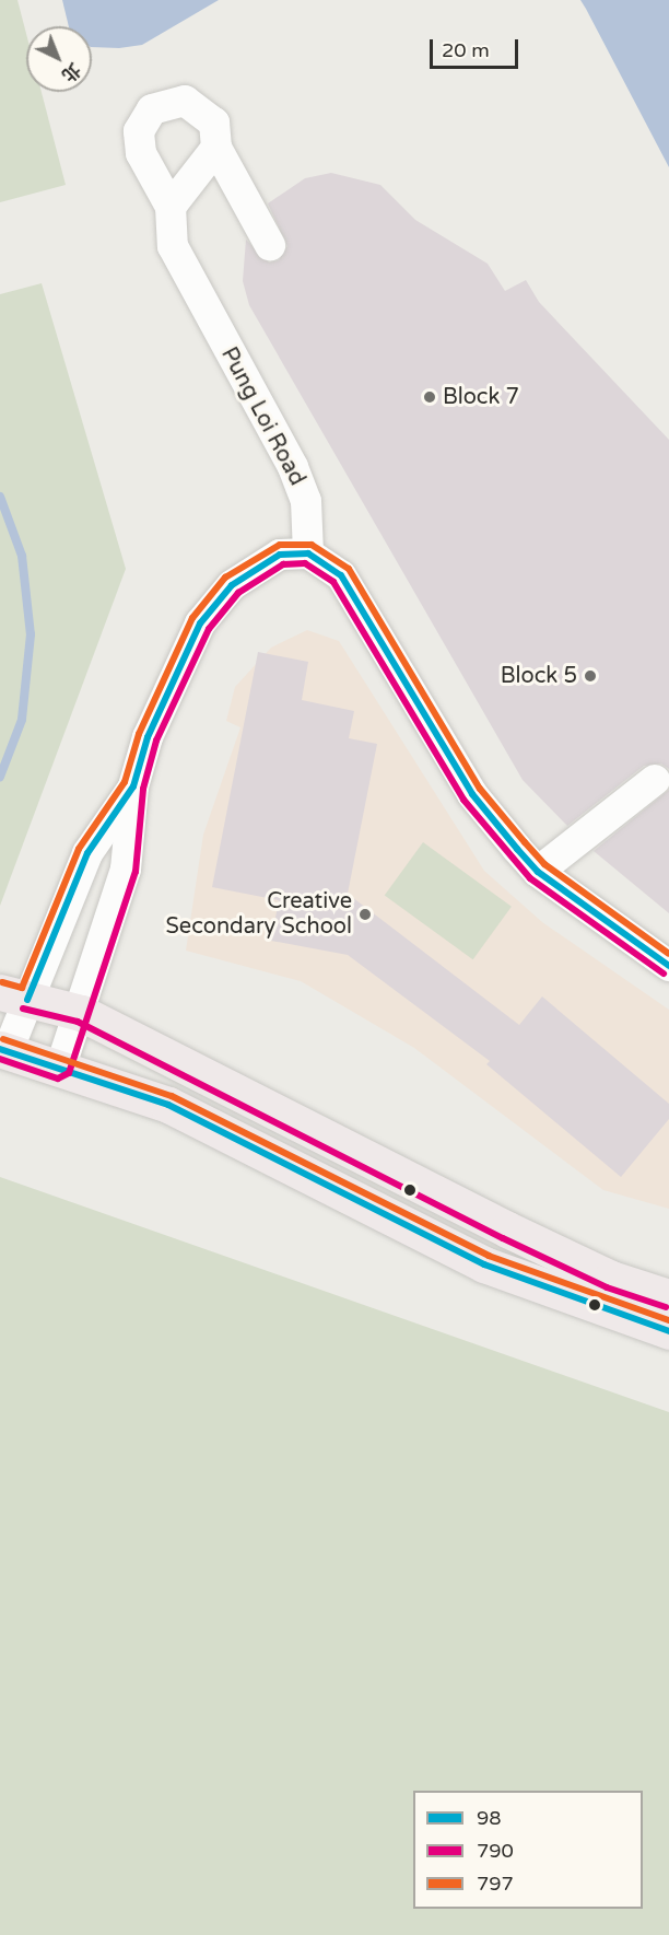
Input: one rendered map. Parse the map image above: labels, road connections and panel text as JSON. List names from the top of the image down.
{
  "streets": {
    "street": ["Pung Loi Road"]
  },
  "places": ["Block 7", "Block 5", "Creative Secondary School"],
  "lines": ["transit line 797", "transit line 98", "transit line 790"],
  "legend": ["98", "790", "797"],
  "scale_bar": "20 m",
  "north": "bottom right"
}
